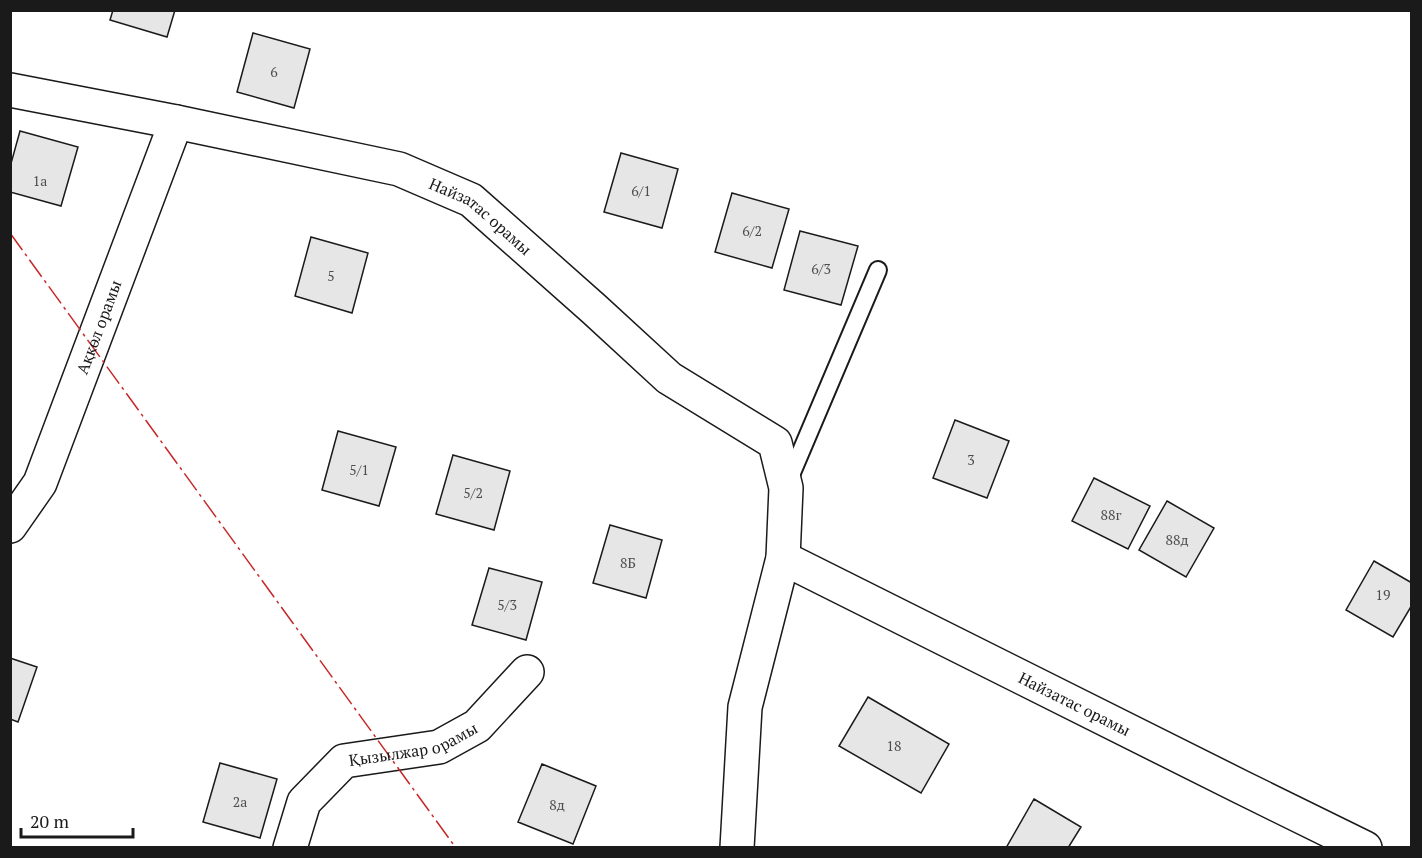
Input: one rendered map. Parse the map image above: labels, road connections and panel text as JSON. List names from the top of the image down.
{
  "streets": {
    "street": ["Найзатас орамы", "Ақкөл орамы", "Қызылжар орамы"]
  },
  "crossings": [
    ["Найзатас орамы", "Ақкөл орамы"]
  ],
  "house_numbers": [
    "6",
    "1а",
    "6/1",
    "6/2",
    "6/3",
    "5",
    "3",
    "5/1",
    "5/2",
    "88г",
    "88д",
    "8Б",
    "19",
    "5/3",
    "18",
    "2а",
    "8д"
  ],
  "scale_bar": "20 m"
}
